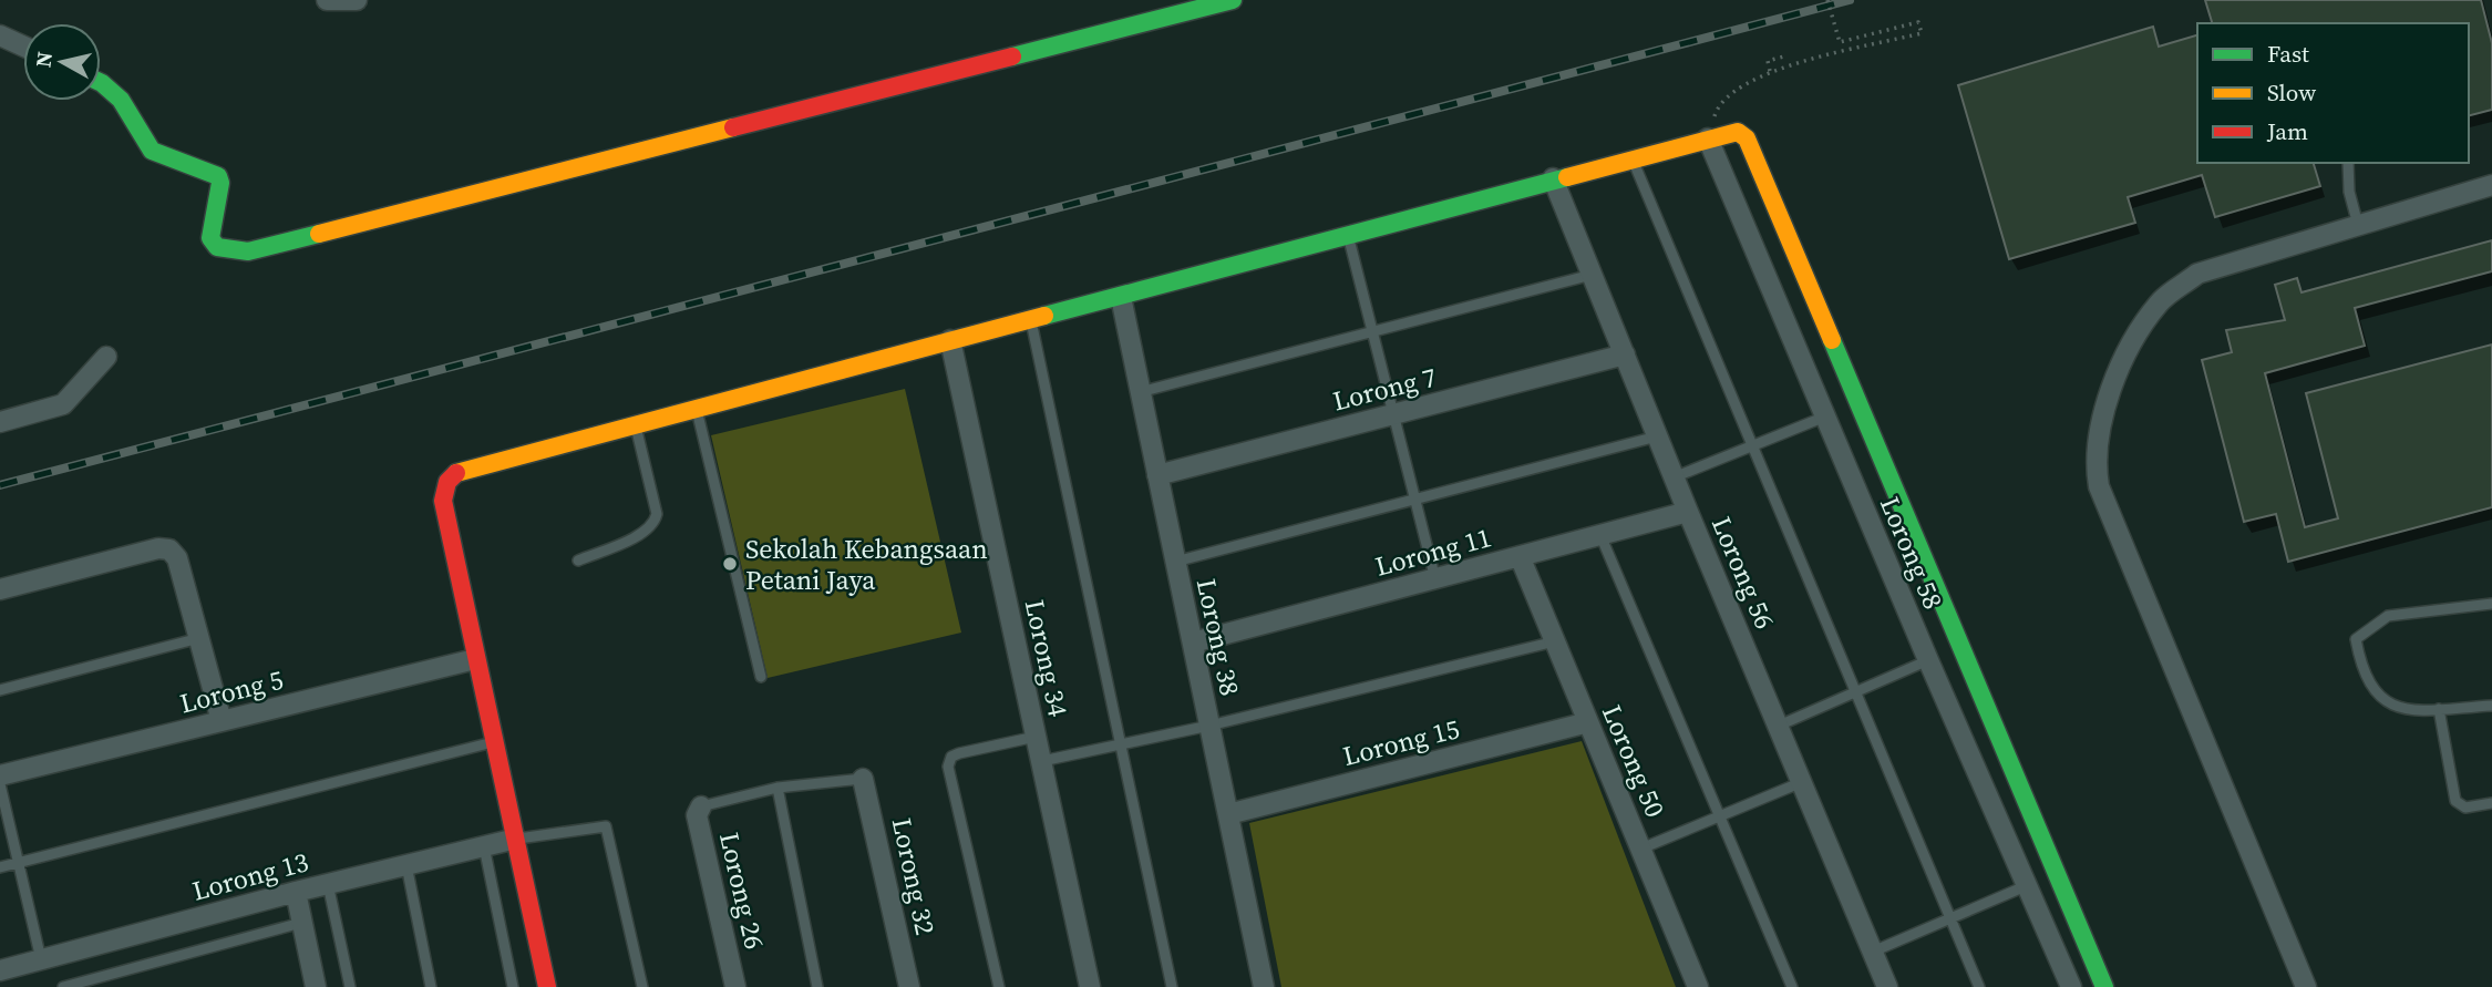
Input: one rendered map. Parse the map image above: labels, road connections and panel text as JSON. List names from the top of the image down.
{
  "streets": {
    "street": [
      "Lorong 7",
      "Lorong 11",
      "Lorong 58",
      "Lorong 56",
      "Lorong 38",
      "Lorong 34",
      "Lorong 5",
      "Lorong 15",
      "Lorong 50",
      "Lorong 13",
      "Lorong 32",
      "Lorong 26"
    ]
  },
  "crossings": [
    ["Lorong 7", "Lorong 56"],
    ["Lorong 7", "Lorong 38"],
    ["Lorong 11", "Lorong 56"],
    ["Lorong 11", "Lorong 38"],
    ["Lorong 11", "Lorong 50"],
    ["Lorong 38", "Lorong 15"],
    ["Lorong 15", "Lorong 50"]
  ],
  "places": ["Sekolah Kebangsaan Petani Jaya"],
  "legend": ["Fast", "Slow", "Jam"],
  "north": "left"
}
